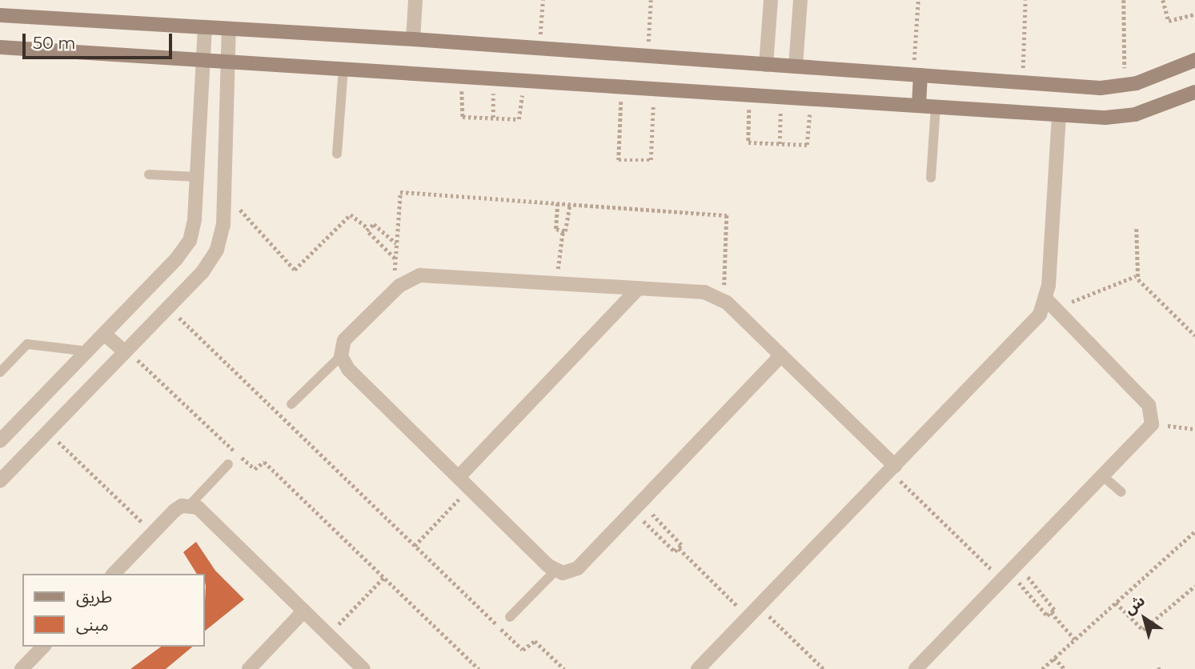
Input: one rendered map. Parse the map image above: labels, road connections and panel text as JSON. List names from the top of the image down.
{
  "legend": ["طريق", "مبنى"],
  "scale_bar": "50 m",
  "north": "top left"
}
